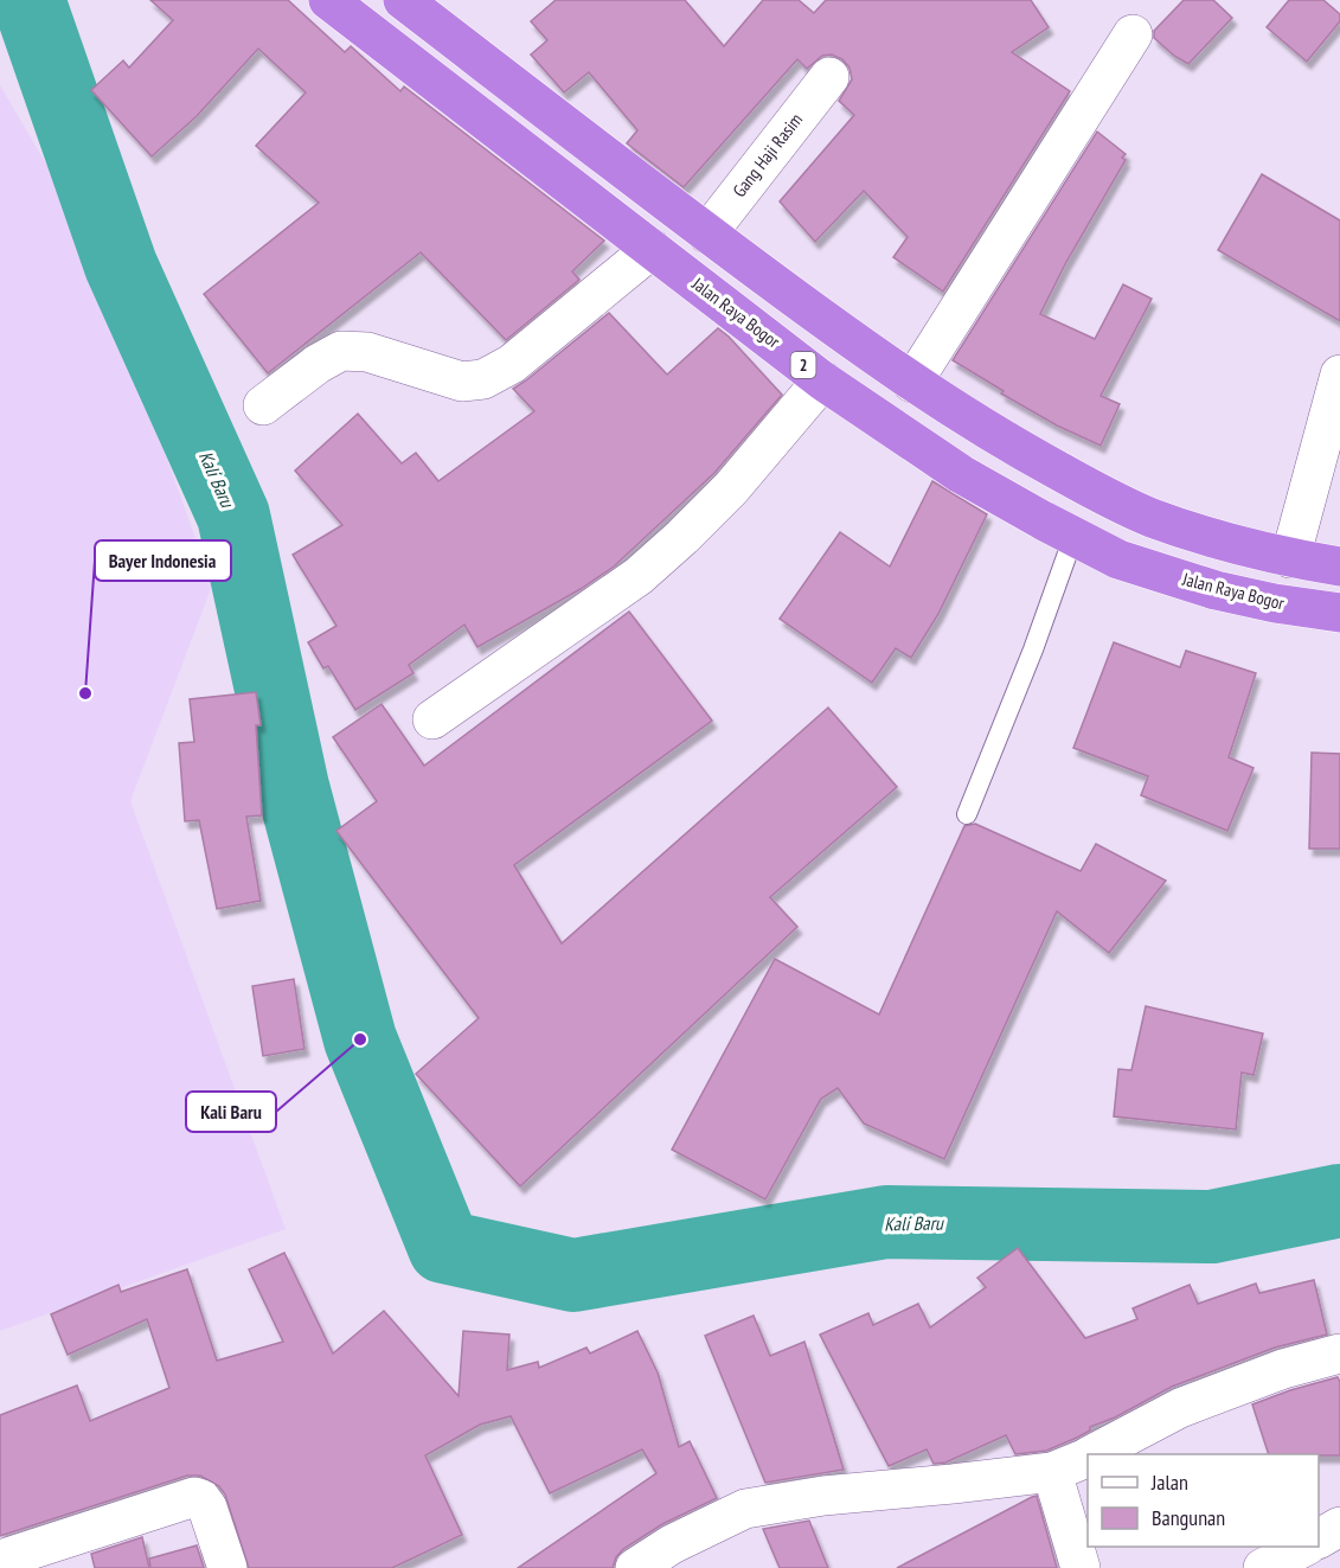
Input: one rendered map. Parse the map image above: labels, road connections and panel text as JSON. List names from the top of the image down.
{
  "streets": {
    "highway": ["Jalan Raya Bogor", "2"],
    "street": ["Gang Haji Rasim"]
  },
  "water": ["Kali Baru"],
  "places": ["Bayer Indonesia", "Kali Baru"],
  "legend": ["Jalan", "Bangunan"]
}
